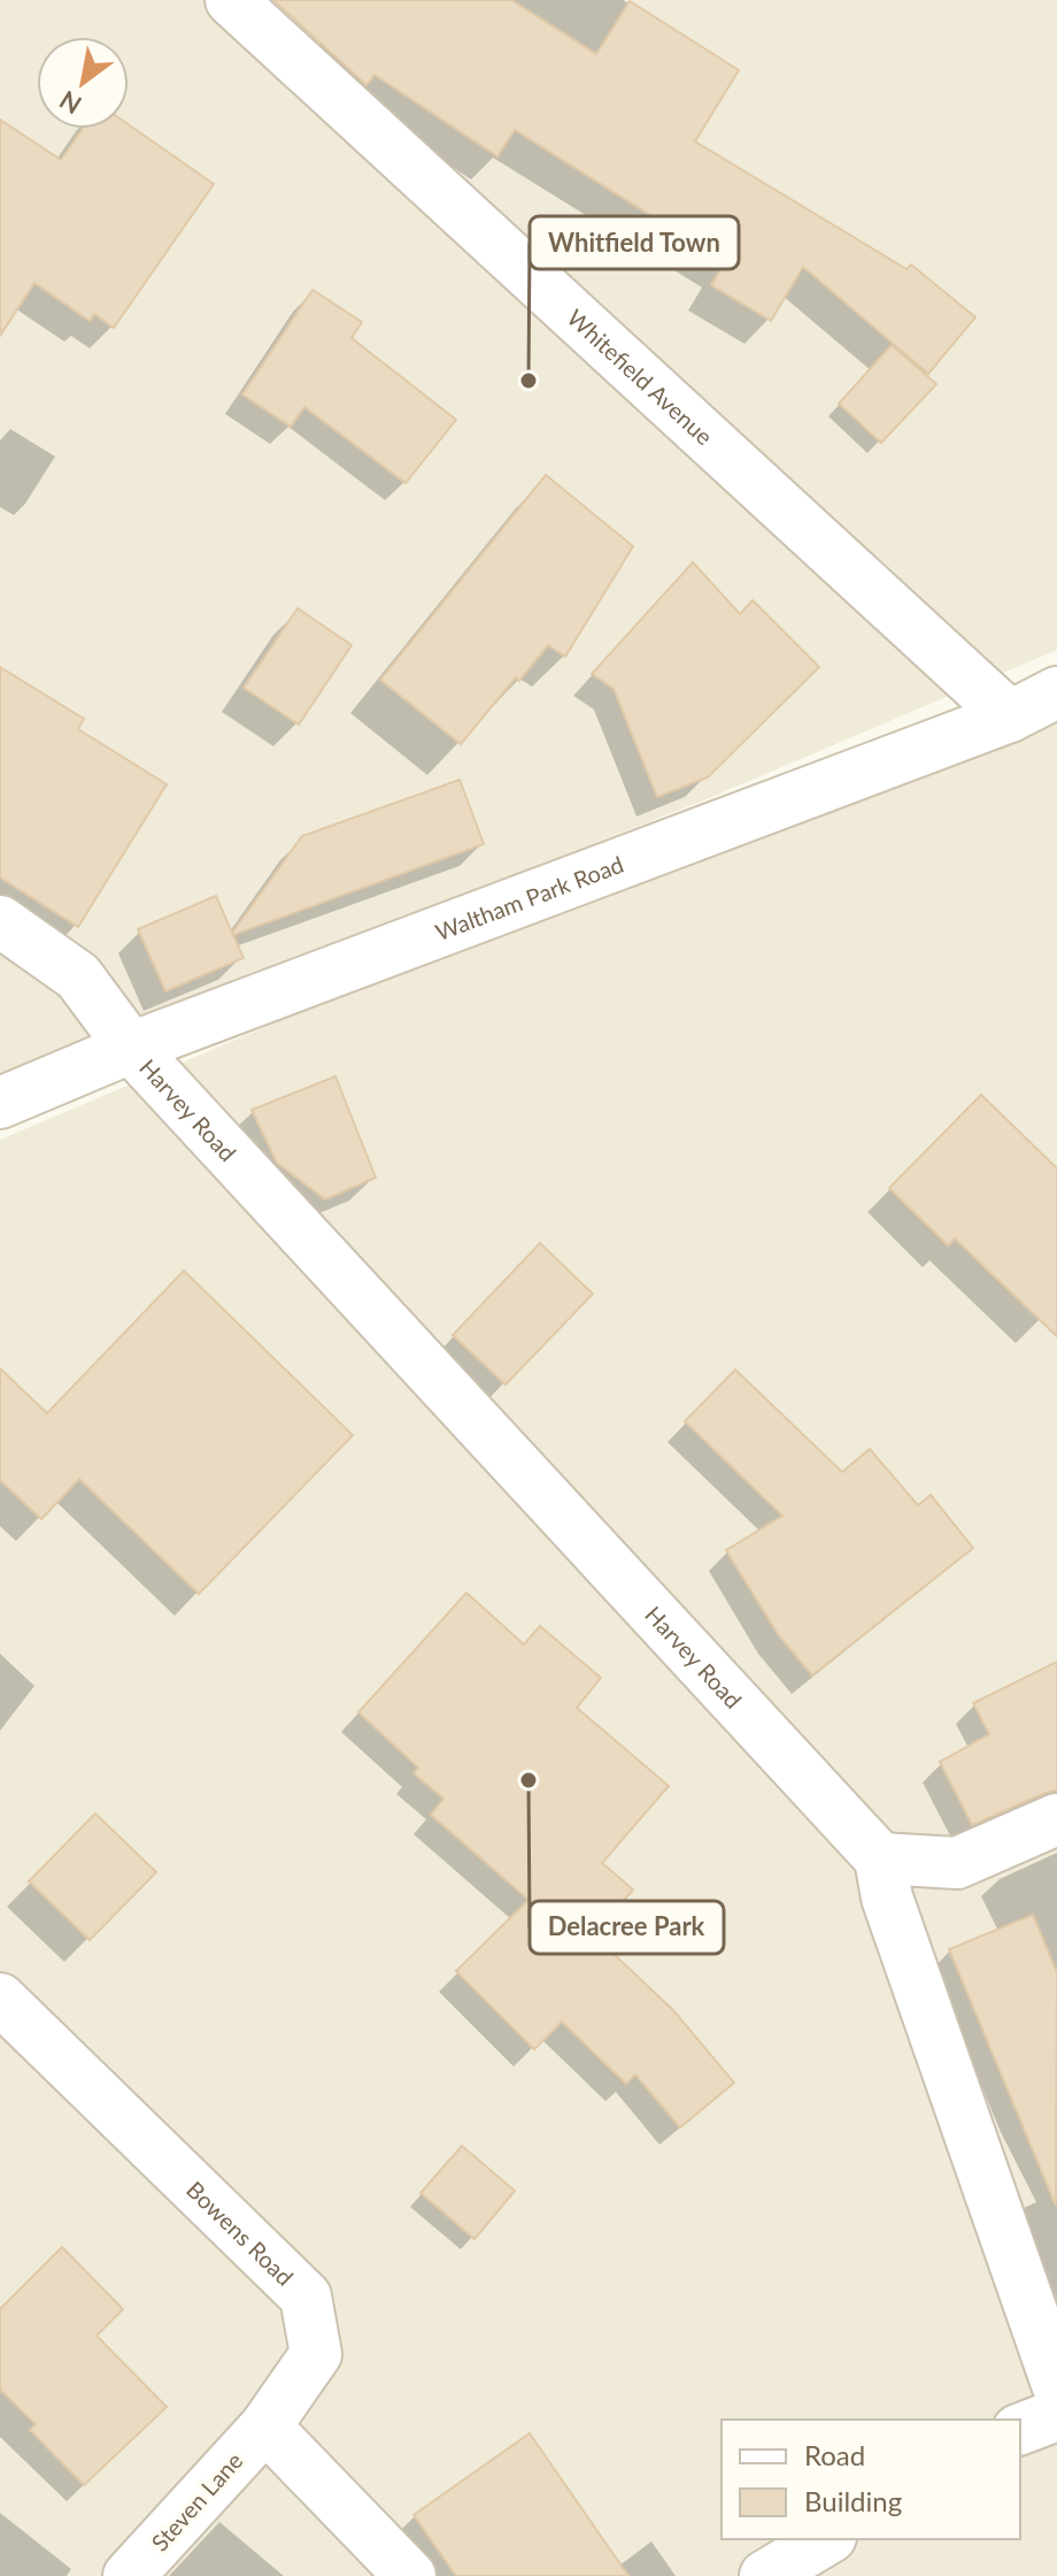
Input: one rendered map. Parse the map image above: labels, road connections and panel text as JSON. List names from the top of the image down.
{
  "streets": {
    "street": [
      "Whitefield Avenue",
      "Waltham Park Road",
      "Harvey Road",
      "Bowens Road",
      "Steven Lane"
    ]
  },
  "crossings": [
    ["Whitefield Avenue", "Waltham Park Road"],
    ["Waltham Park Road", "Harvey Road"],
    ["Bowens Road", "Steven Lane"]
  ],
  "places": ["Whitfield Town", "Delacree Park"],
  "legend": ["Road", "Building"],
  "north": "bottom left"
}
